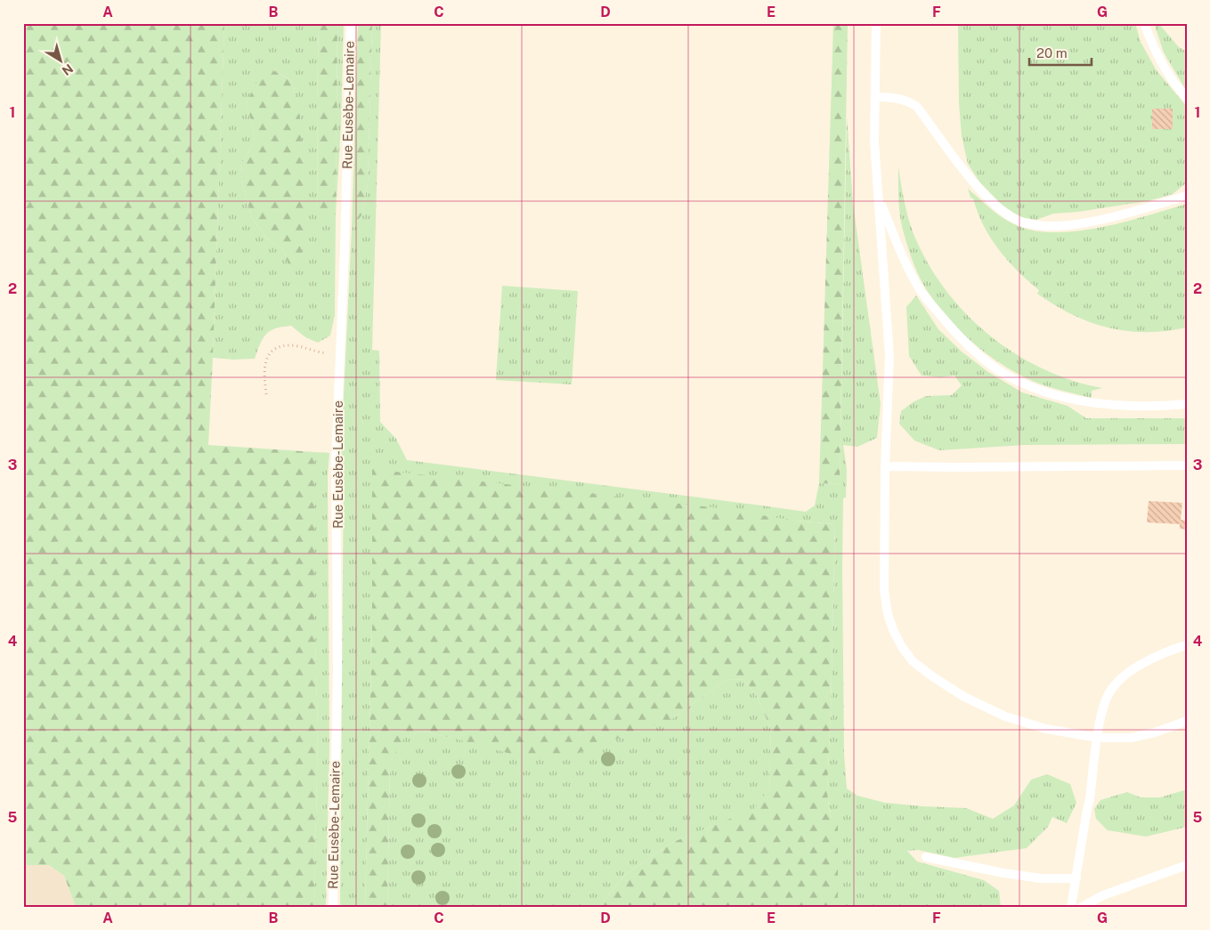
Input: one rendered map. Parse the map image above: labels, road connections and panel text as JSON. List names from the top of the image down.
{
  "streets": {
    "lane": ["Rue Eusèbe-Lemaire"]
  },
  "scale_bar": "20 m",
  "north": "bottom right",
  "grid": {
    "columns": [
      "A",
      "B",
      "C",
      "D",
      "E",
      "F",
      "G"
    ],
    "rows": [
      "1",
      "2",
      "3",
      "4",
      "5"
    ]
  }
}
